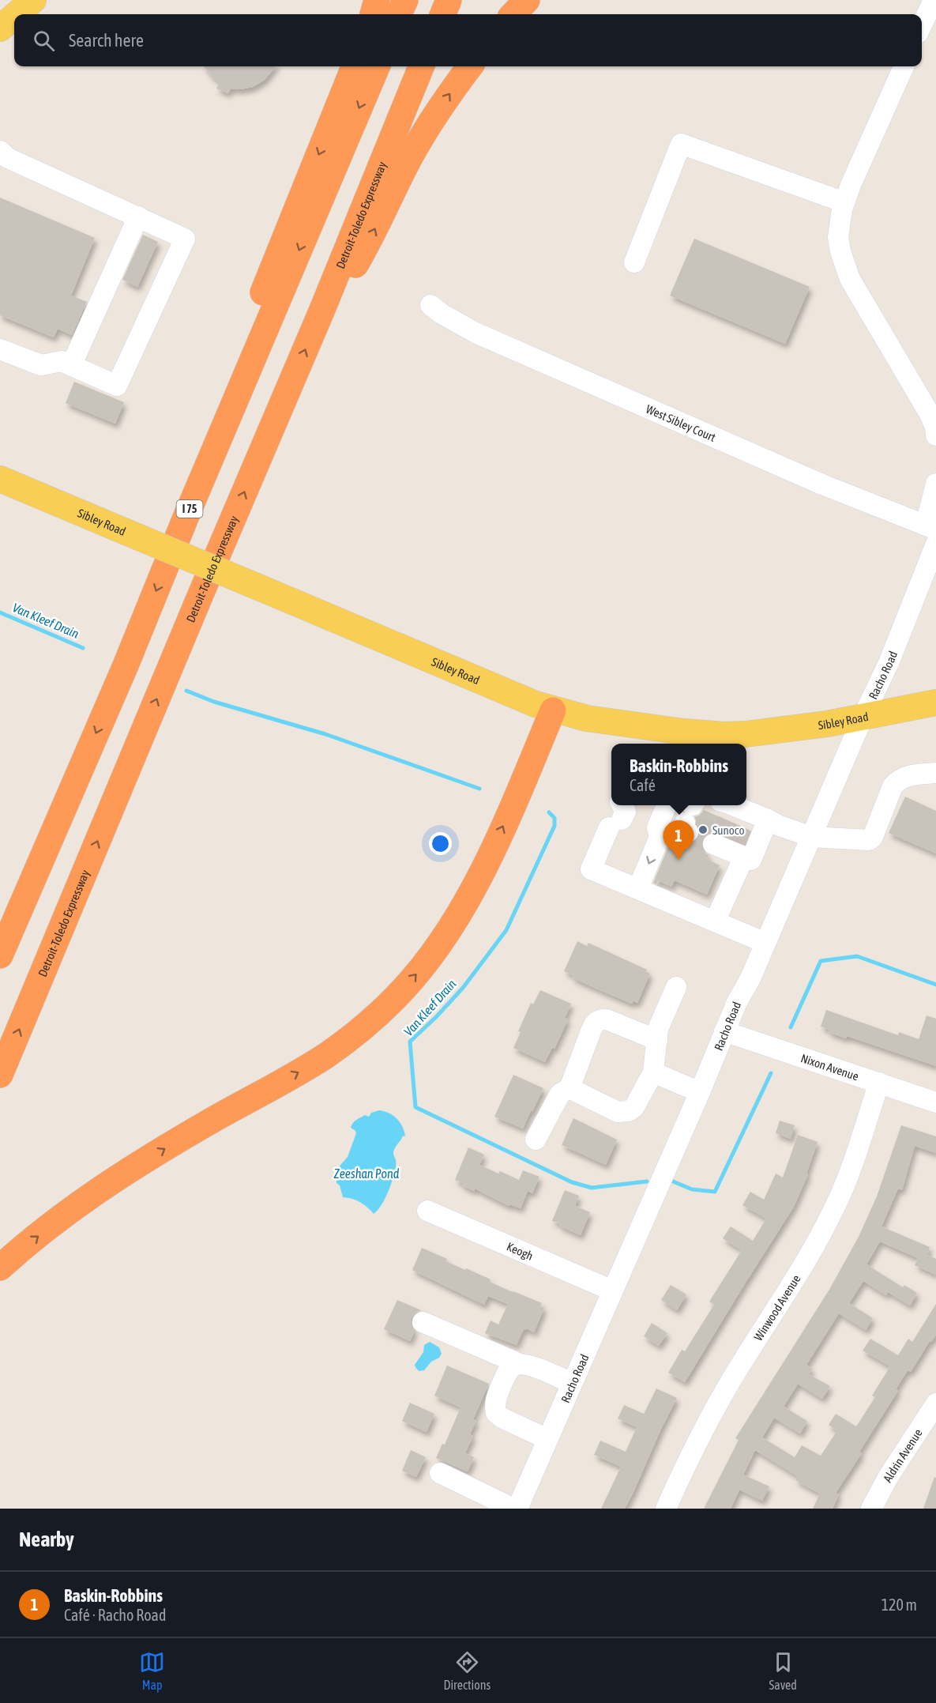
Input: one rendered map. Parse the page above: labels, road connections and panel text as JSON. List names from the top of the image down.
{
  "streets": {
    "highway": ["Detroit-Toledo Expressway", "I 75"],
    "main road": ["Sibley Road"],
    "street": [
      "West Sibley Court",
      "Racho Road",
      "Nixon Avenue",
      "Keogh",
      "Winwood Avenue",
      "Aldrin Avenue"
    ]
  },
  "crossings": [
    ["Sibley Road", "Racho Road"],
    ["Racho Road", "Nixon Avenue"],
    ["Racho Road", "Keogh"],
    ["Nixon Avenue", "Winwood Avenue"]
  ],
  "water": ["Van Kleef Drain", "Zeeshan Pond"],
  "places": ["Sunoco"],
  "page": {
    "search": "Search here",
    "popup": ["Baskin-Robbins", "Café"],
    "pins": "1",
    "heading": "Nearby",
    "list": [
      {
        "mark": "1",
        "name": "Baskin-Robbins",
        "note": "Café · Racho Road",
        "value": "120 m"
      }
    ],
    "nav": ["Map", "Directions", "Saved"]
  }
}
